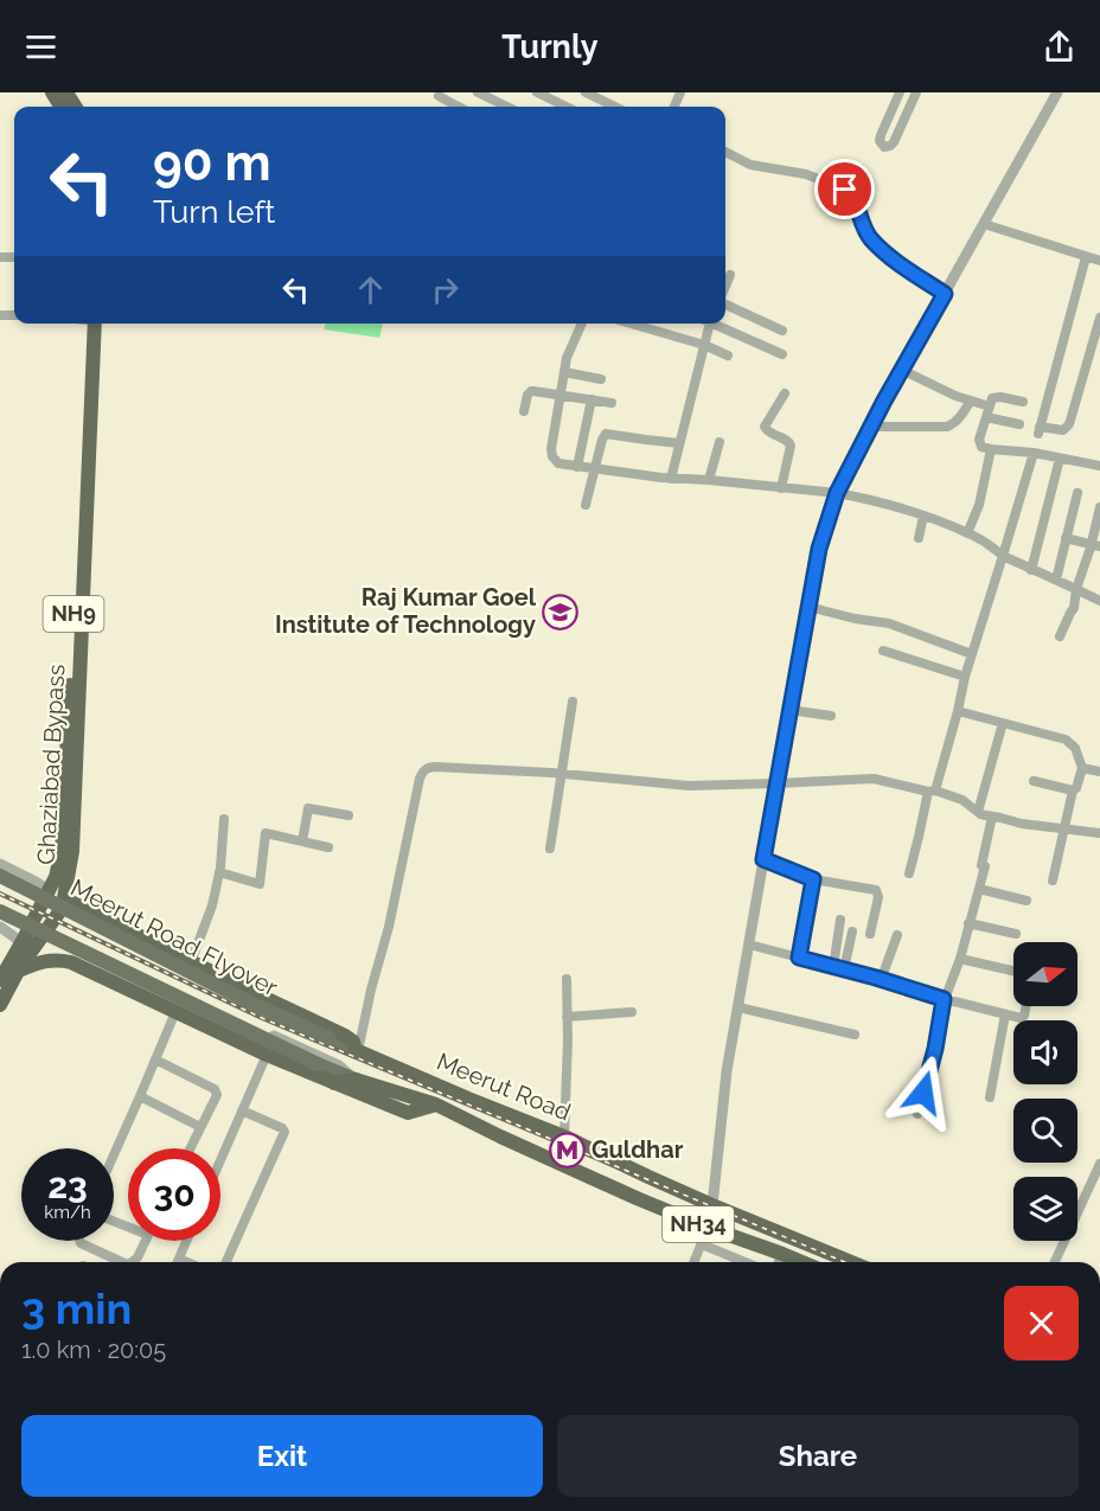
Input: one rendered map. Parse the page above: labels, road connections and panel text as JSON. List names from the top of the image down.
{
  "streets": {
    "highway": [
      "NH9",
      "Ghaziabad Bypass",
      "Meerut Road",
      "NH34"
    ],
    "main road": ["Meerut Road Flyover"]
  },
  "crossings": [
    ["NH9", "Ghaziabad Bypass"],
    ["Ghaziabad Bypass", "Meerut Road"],
    ["Meerut Road Flyover", "Meerut Road"],
    ["Meerut Road", "NH34"]
  ],
  "places": {
    "school or university": ["Raj Kumar Goel Institute of Technology"],
    "metro station": ["Guldhar"]
  },
  "north": "right",
  "page": {
    "header": "Turnly",
    "turn": ["90 m", "Turn left"],
    "speed": "23 km/h",
    "limit": "30",
    "heading": ["3 min", "1.0 km · 20:05"],
    "buttons": ["Exit", "Share"]
  }
}
